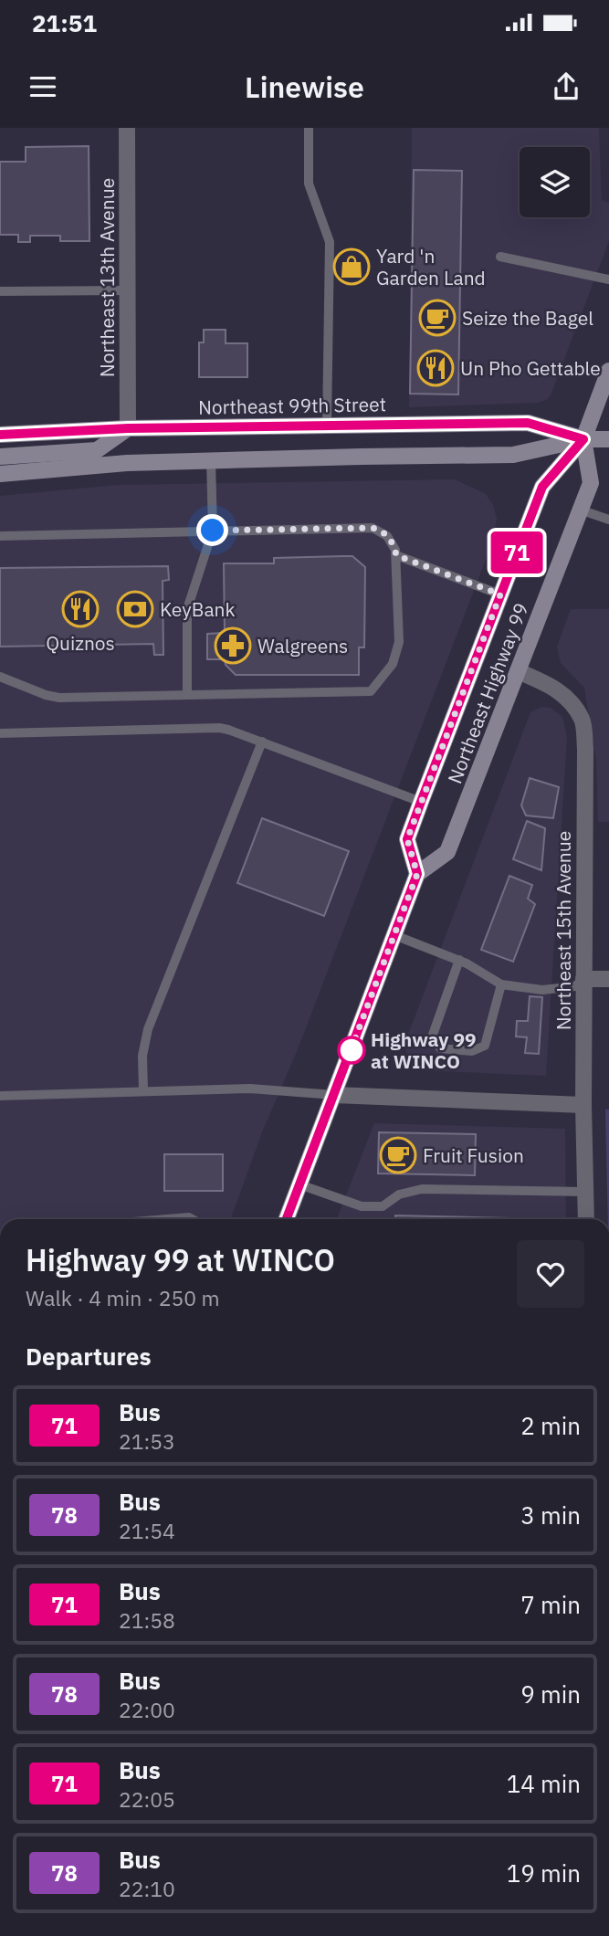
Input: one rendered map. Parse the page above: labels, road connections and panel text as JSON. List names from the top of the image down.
{
  "streets": {
    "main road": ["Northeast 99th Street", "Northeast Highway 99"],
    "street": ["Northeast 13th Avenue", "Northeast 15th Avenue"]
  },
  "crossings": [
    ["Northeast 13th Avenue", "Northeast 99th Street"],
    ["Northeast 99th Street", "Northeast Highway 99"],
    ["Northeast Highway 99", "Northeast 15th Avenue"]
  ],
  "places": {
    "shop": ["Yard 'n Garden Land"],
    "cafe": ["Seize the Bagel", "Fruit Fusion"],
    "restaurant": ["Un Pho Gettable", "Quiznos"],
    "bank": ["KeyBank"],
    "pharmacy": ["Walgreens"],
    "other": ["Highway 99 at WINCO"]
  },
  "lines": ["bus line 71"],
  "page": {
    "status": "21:51",
    "header": "Linewise",
    "on_map": "71",
    "heading": [
      ["Highway 99 at WINCO", "Walk · 4 min · 250 m"],
      "Departures"
    ],
    "list": [
      {
        "mark": "71",
        "name": "Bus",
        "note": "21:53",
        "value": "2 min"
      },
      {
        "mark": "78",
        "name": "Bus",
        "note": "21:54",
        "value": "3 min"
      },
      {
        "mark": "71",
        "name": "Bus",
        "note": "21:58",
        "value": "7 min"
      },
      {
        "mark": "78",
        "name": "Bus",
        "note": "22:00",
        "value": "9 min"
      },
      {
        "mark": "71",
        "name": "Bus",
        "note": "22:05",
        "value": "14 min"
      },
      {
        "mark": "78",
        "name": "Bus",
        "note": "22:10",
        "value": "19 min"
      }
    ]
  }
}
